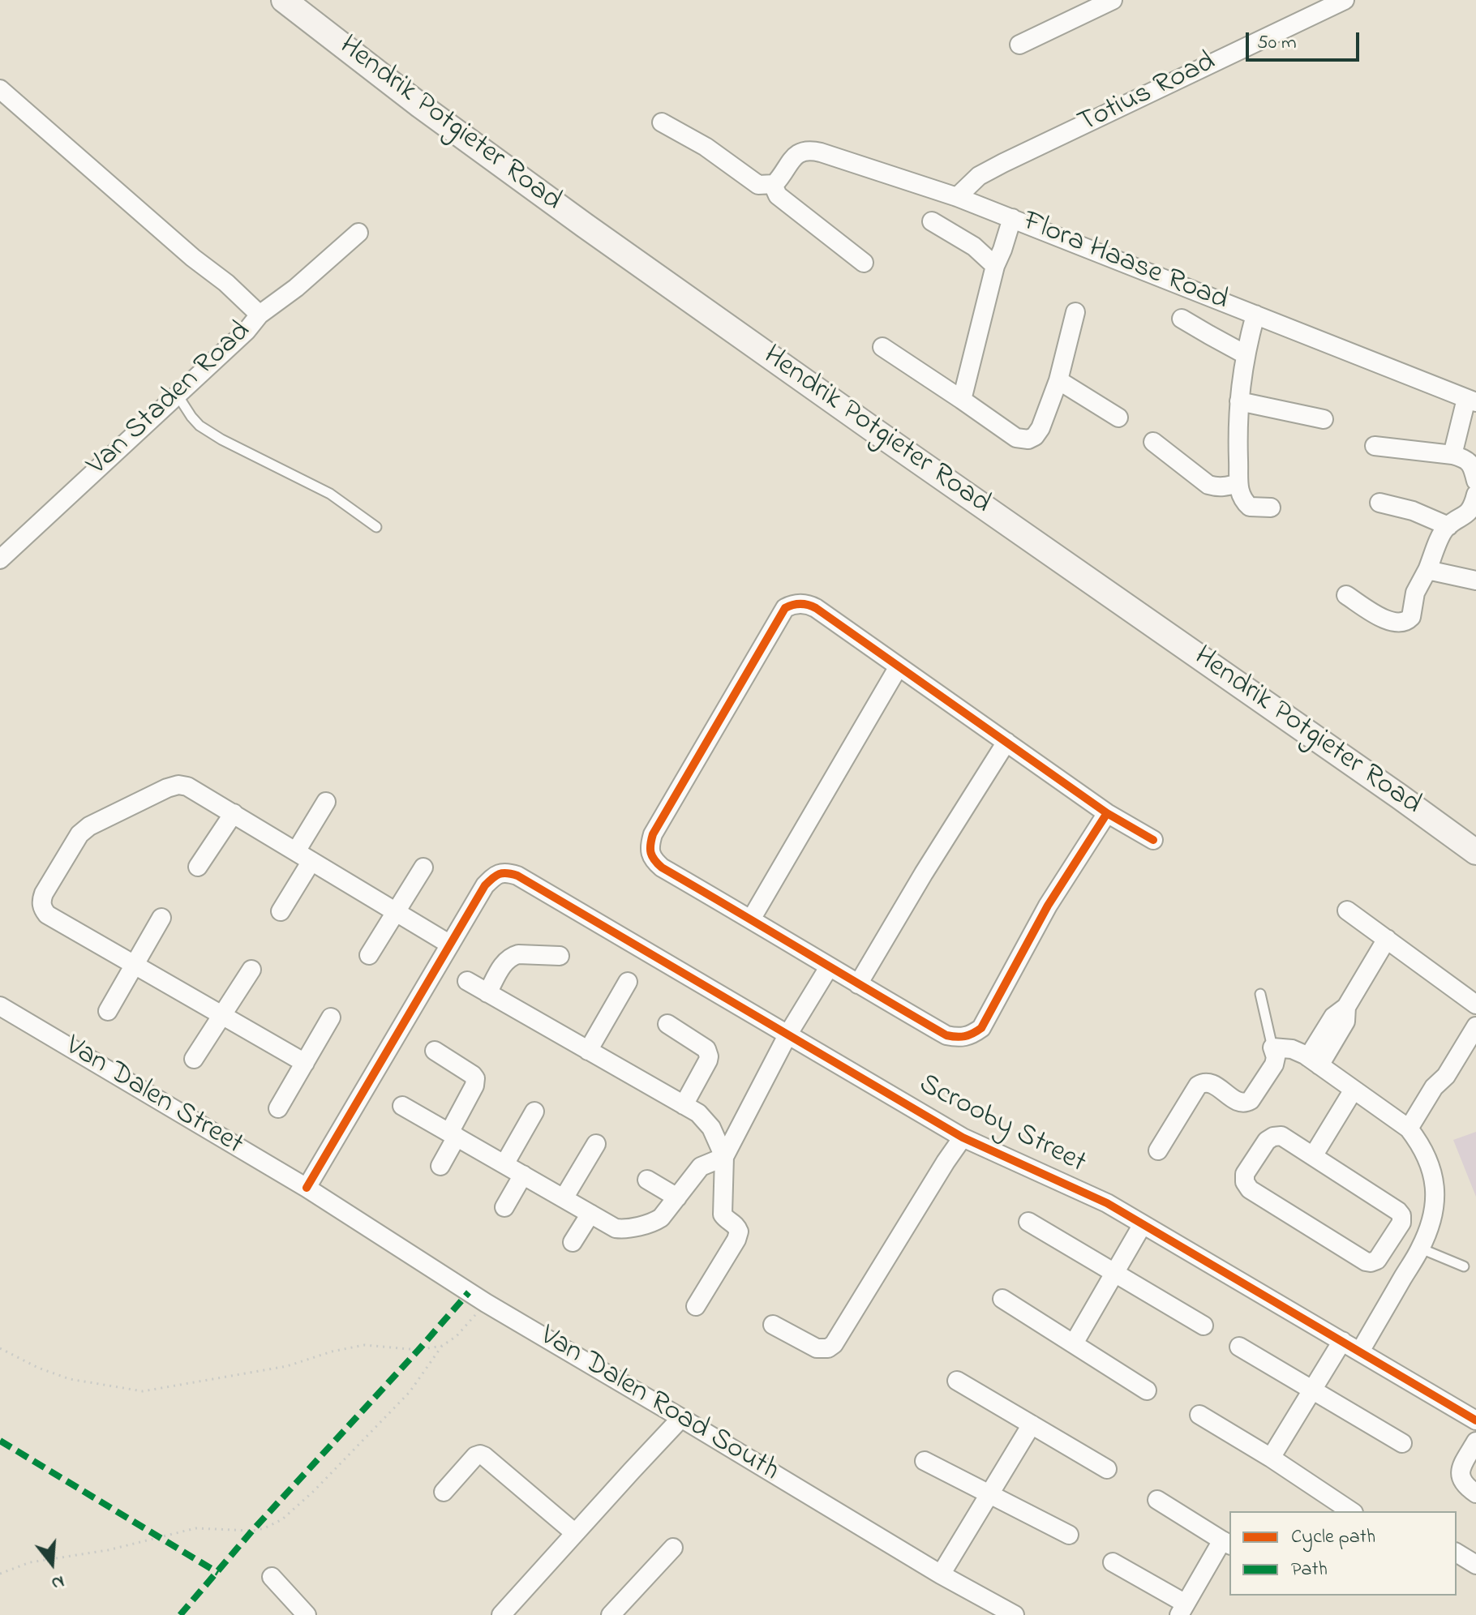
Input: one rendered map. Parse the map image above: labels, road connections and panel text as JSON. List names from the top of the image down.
{
  "streets": {
    "main road": ["Hendrik Potgieter Road"],
    "street": [
      "Totius Road",
      "Flora Haase Road",
      "Van Staden Road",
      "Van Dalen Street",
      "Scrooby Street",
      "Van Dalen Road South"
    ]
  },
  "crossings": [
    ["Totius Road", "Flora Haase Road"],
    ["Van Dalen Street", "Van Dalen Road South"]
  ],
  "legend": ["Cycle path", "Path"],
  "scale_bar": "50 m",
  "north": "bottom"
}
